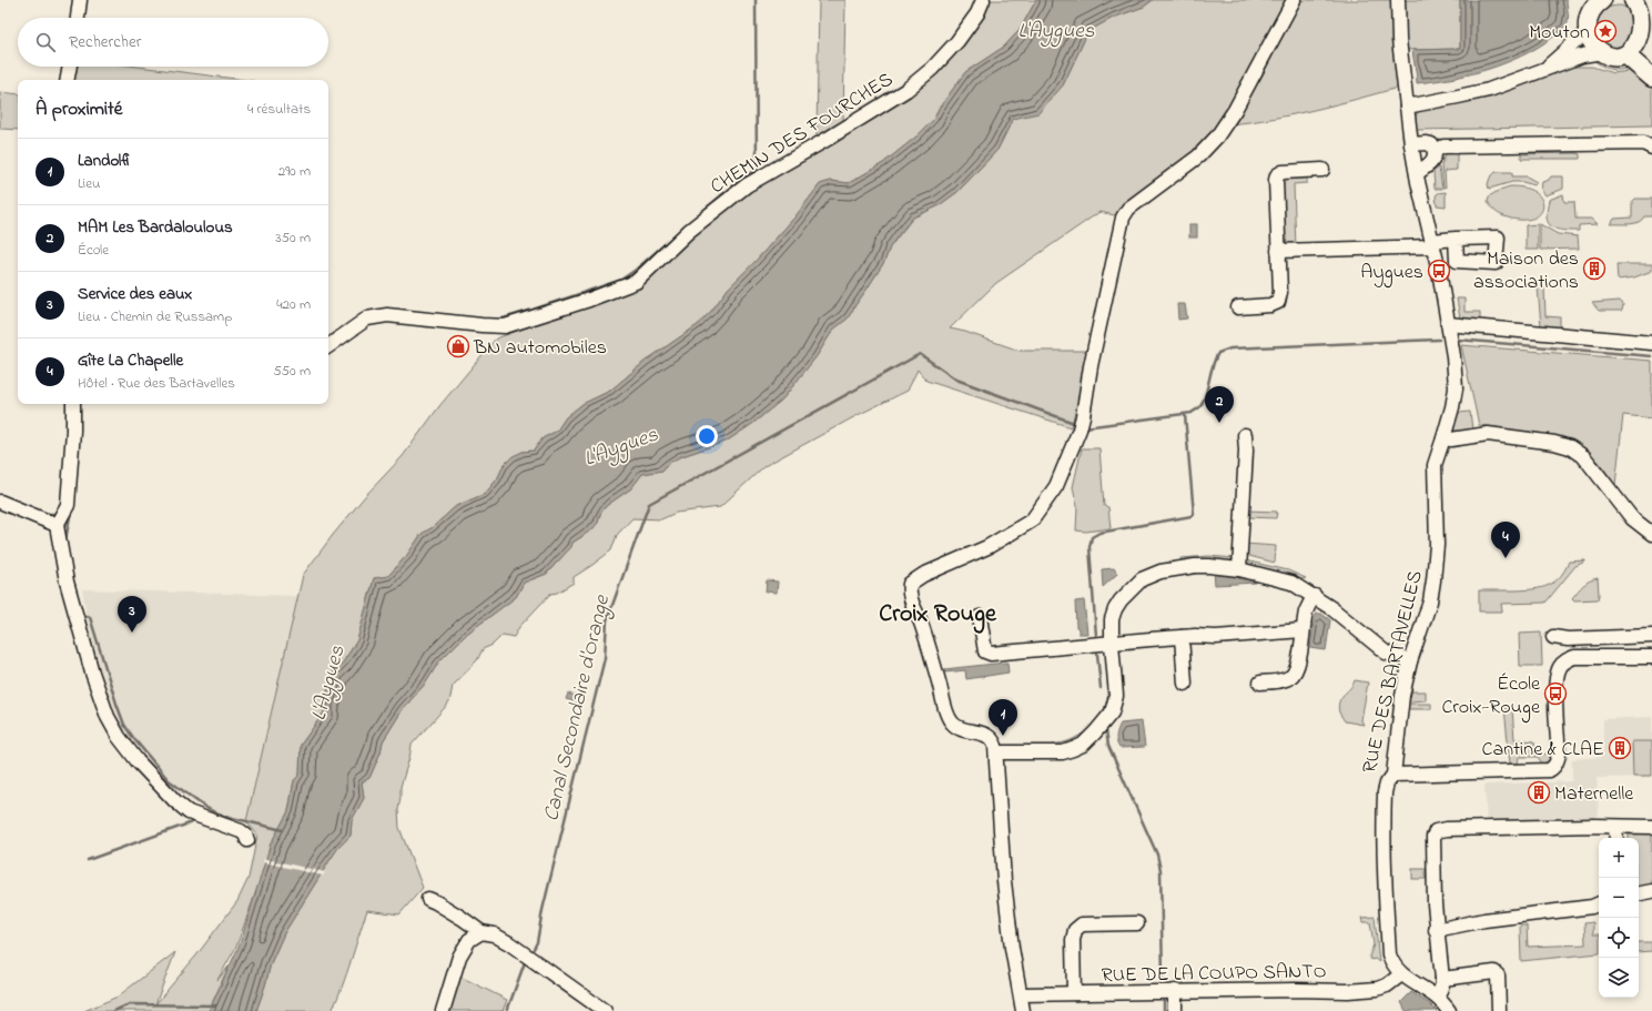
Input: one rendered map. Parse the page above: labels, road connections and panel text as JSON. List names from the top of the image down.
{
  "streets": {
    "street": ["CHEMIN DES FOURCHES", "RUE DES BARTAVELLES", "RUE DE LA COUPO SANTO"]
  },
  "crossings": [
    ["RUE DES BARTAVELLES", "RUE DE LA COUPO SANTO"]
  ],
  "districts": ["Croix Rouge"],
  "water": ["L'Aygues", "Canal Secondaire d'Orange"],
  "places": {
    "place": ["Mouton"],
    "building": ["Maison des associations", "Cantine & CLAE", "Maternelle"],
    "bus stop": ["Aygues", "École Croix-Rouge"],
    "shop": ["BN automobiles"]
  },
  "page": {
    "search": "Rechercher",
    "heading": ["À proximité", "4 résultats"],
    "list": [
      {
        "mark": "1",
        "name": "Landolfi",
        "note": "Lieu",
        "value": "290 m"
      },
      {
        "mark": "2",
        "name": "MAM Les Bardaloulous",
        "note": "École",
        "value": "350 m"
      },
      {
        "mark": "3",
        "name": "Service des eaux",
        "note": "Lieu · Chemin de Russamp",
        "value": "420 m"
      },
      {
        "mark": "4",
        "name": "Gîte La Chapelle",
        "note": "Hôtel · Rue des Bartavelles",
        "value": "550 m"
      }
    ],
    "pins": [
      "2",
      "4",
      "3",
      "1"
    ],
    "map_buttons": ["+", "−"]
  }
}
